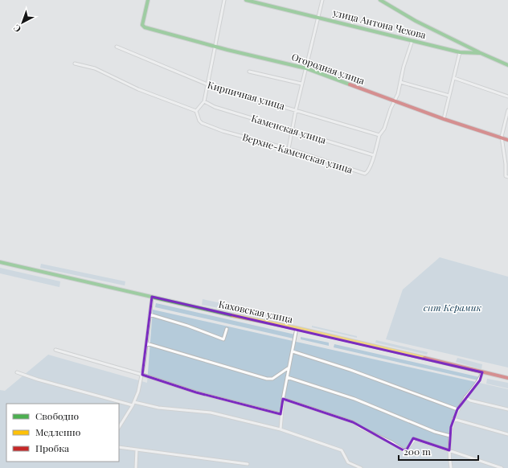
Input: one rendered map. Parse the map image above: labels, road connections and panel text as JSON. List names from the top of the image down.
{
  "streets": {
    "street": [
      "улица Антона Чехова",
      "Огородная улица",
      "Кирпичная улица",
      "Каменская улица",
      "Верхне-Каменская улица",
      "Каховская улица"
    ]
  },
  "crossings": [
    ["улица Антона Чехова", "Верхне-Каменская улица"],
    ["Огородная улица", "Верхне-Каменская улица"],
    ["Кирпичная улица", "Верхне-Каменская улица"],
    ["Каменская улица", "Верхне-Каменская улица"]
  ],
  "parks": ["снт Керамик"],
  "legend": ["Свободно", "Медленно", "Пробка"],
  "scale_bar": "200 m",
  "north": "bottom left"
}
